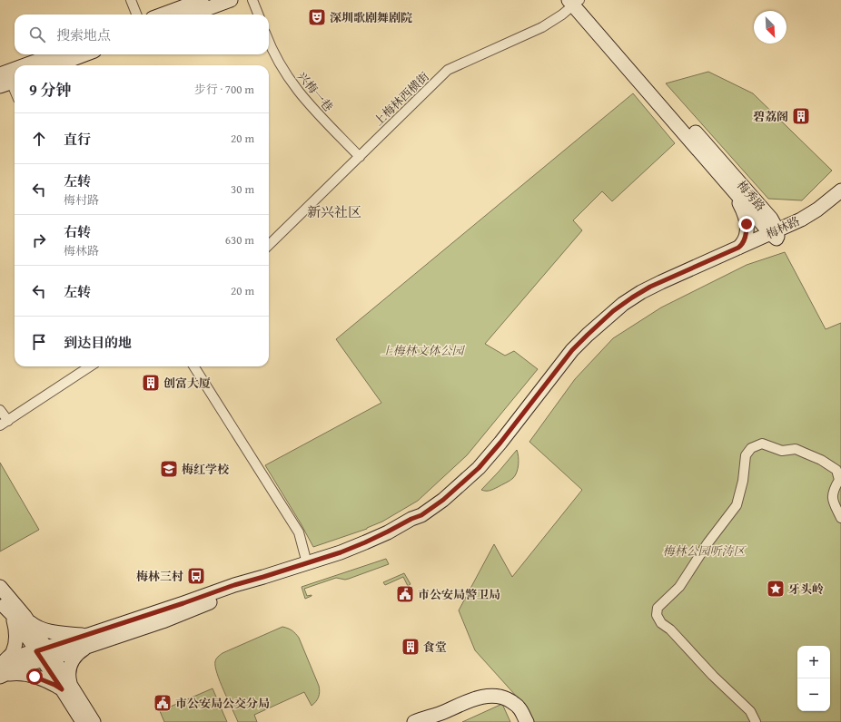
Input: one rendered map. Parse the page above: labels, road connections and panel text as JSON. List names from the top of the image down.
{
  "streets": {
    "main road": ["梅秀路", "梅林路"],
    "street": ["兴梅一巷", "上梅林西横街"]
  },
  "crossings": [
    ["兴梅一巷", "上梅林西横街"],
    ["上梅林西横街", "梅秀路"],
    ["梅秀路", "梅林路"]
  ],
  "districts": ["新兴社区"],
  "parks": ["上梅林文体公园", "梅林公园听涛区"],
  "places": {
    "theatre": ["深圳歌剧舞剧院"],
    "building": ["碧荔阁", "创富大厦", "食堂"],
    "school or university": ["梅红学校"],
    "bus stop": ["梅林三村"],
    "place": ["牙头岭"],
    "public building": ["市公安局警卫局", "市公安局公交分局"]
  },
  "north": "bottom right",
  "page": {
    "search": "搜索地点",
    "heading": ["9 分钟", "步行 · 700 m"],
    "list": [
      ["直行", "20 m"],
      ["左转", "梅村路", "30 m"],
      ["右转", "梅林路", "630 m"],
      ["左转", "20 m"],
      "到达目的地"
    ],
    "map_buttons": ["+", "−"]
  }
}
